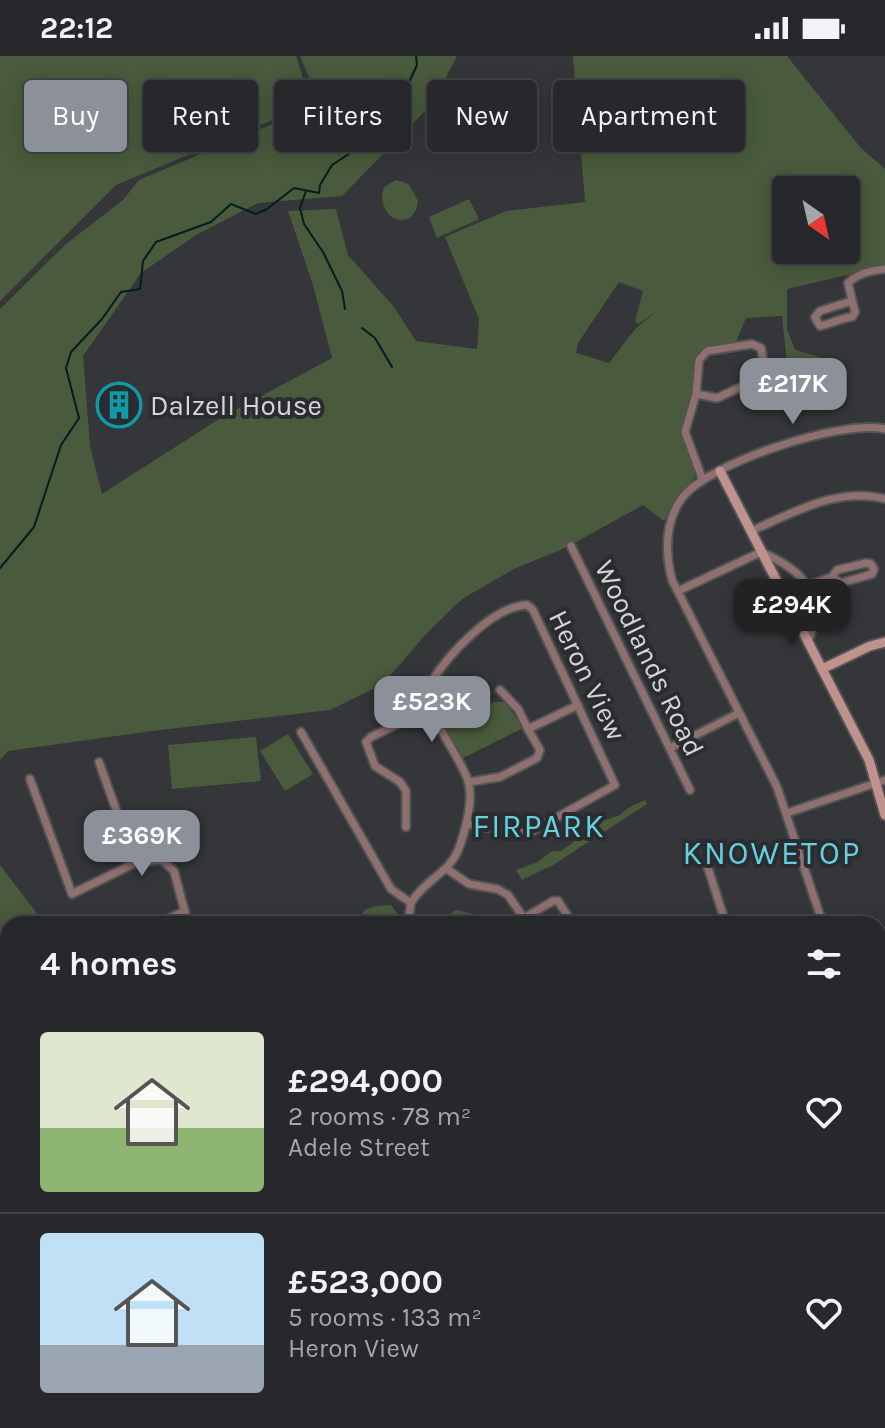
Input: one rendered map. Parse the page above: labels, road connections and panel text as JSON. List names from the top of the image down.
{
  "streets": {
    "street": ["Woodlands Road", "Heron View"]
  },
  "districts": ["FIRPARK", "KNOWETOP"],
  "places": {
    "building": ["Dalzell House"]
  },
  "north": "bottom right",
  "page": {
    "status": "22:12",
    "chip": [
      "Buy",
      "Rent",
      "Filters",
      "New",
      "Apartment"
    ],
    "price": [
      "£217K",
      "£294K",
      "£523K",
      "£369K"
    ],
    "heading": "4 homes",
    "list": [
      {
        "name": "£294,000",
        "note": "2 rooms · 78 m² · Adele Street"
      },
      {
        "name": "£523,000",
        "note": "5 rooms · 133 m² · Heron View"
      }
    ]
  }
}
